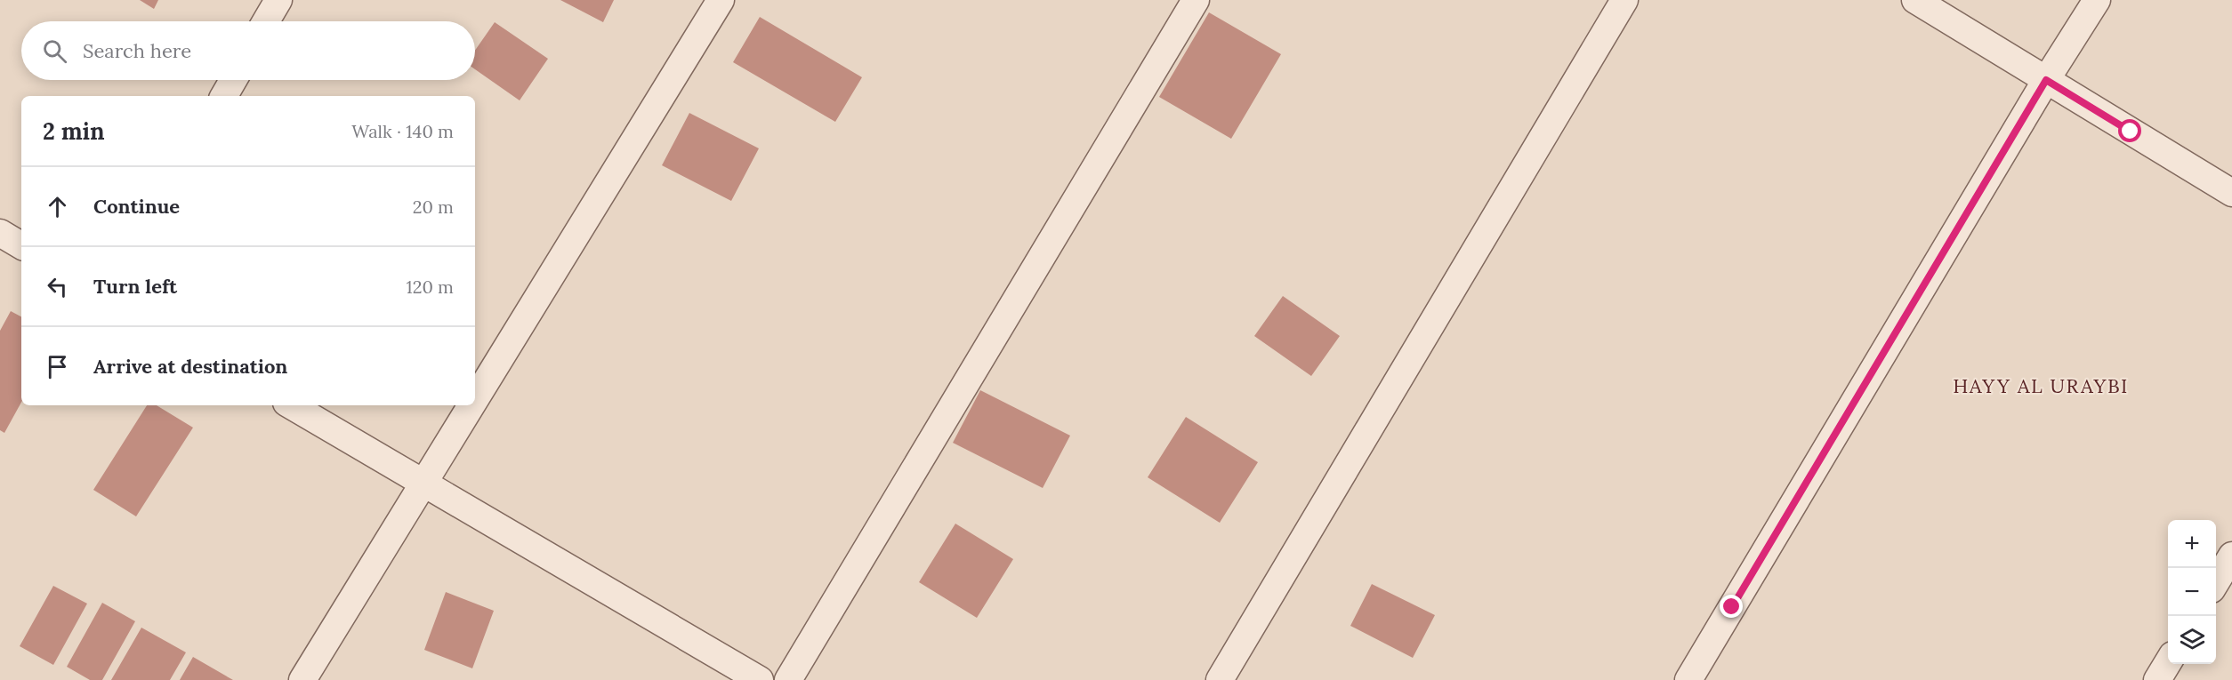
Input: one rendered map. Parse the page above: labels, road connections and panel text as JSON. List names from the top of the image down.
{
  "districts": ["HAYY AL URAYBI"],
  "page": {
    "search": "Search here",
    "heading": ["2 min", "Walk · 140 m"],
    "list": [
      ["Continue", "20 m"],
      ["Turn left", "120 m"],
      "Arrive at destination"
    ],
    "map_buttons": ["+", "−"]
  }
}
